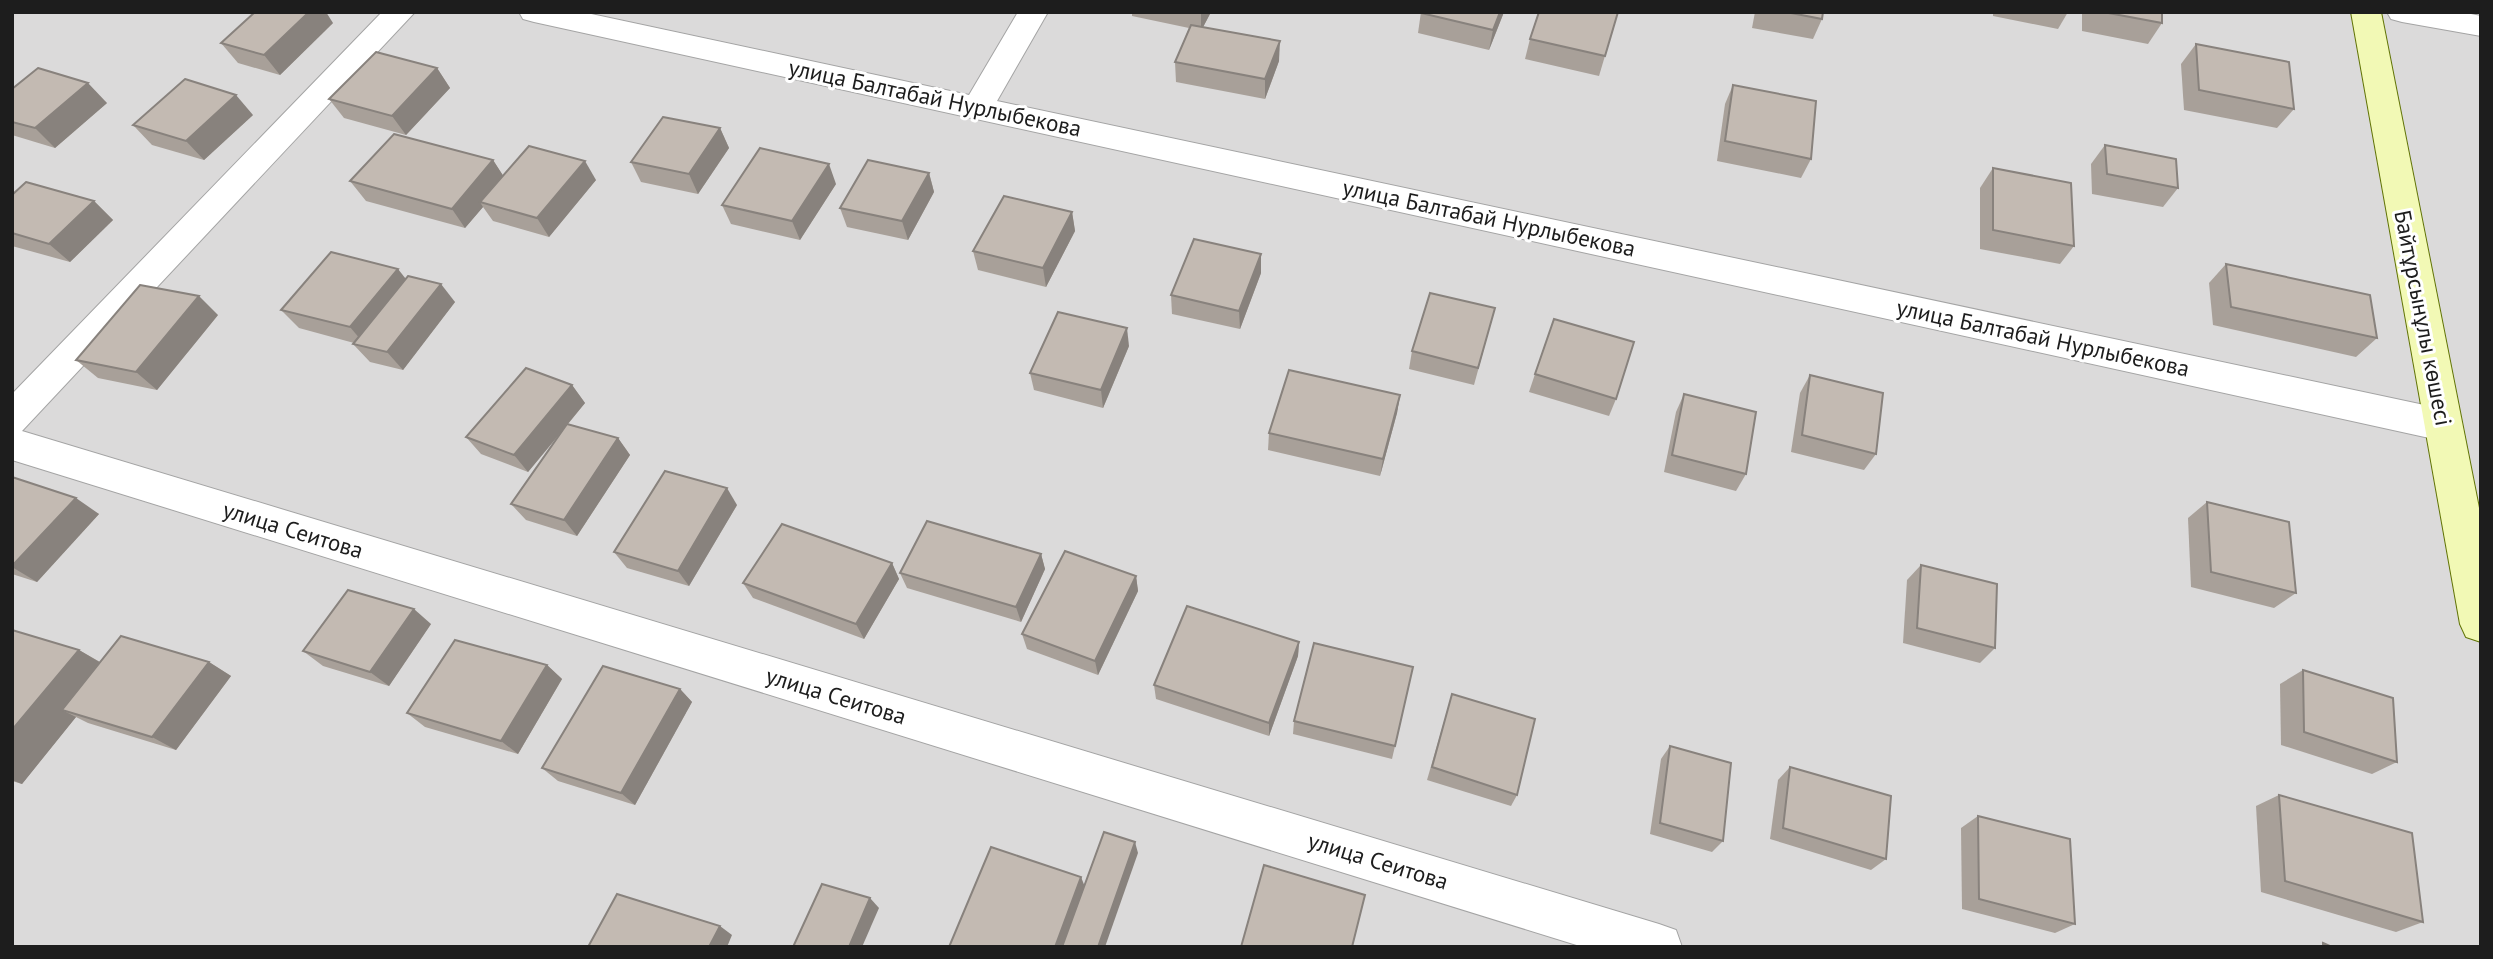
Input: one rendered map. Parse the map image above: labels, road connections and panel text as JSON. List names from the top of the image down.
{
  "streets": {
    "main road": ["Байтұрсынұлы көшесі"],
    "street": ["улица Балтабай Нурлыбекова", "улица Сеитова"]
  },
  "crossings": [
    ["улица Балтабай Нурлыбекова", "Байтұрсынұлы көшесі"]
  ]
}
